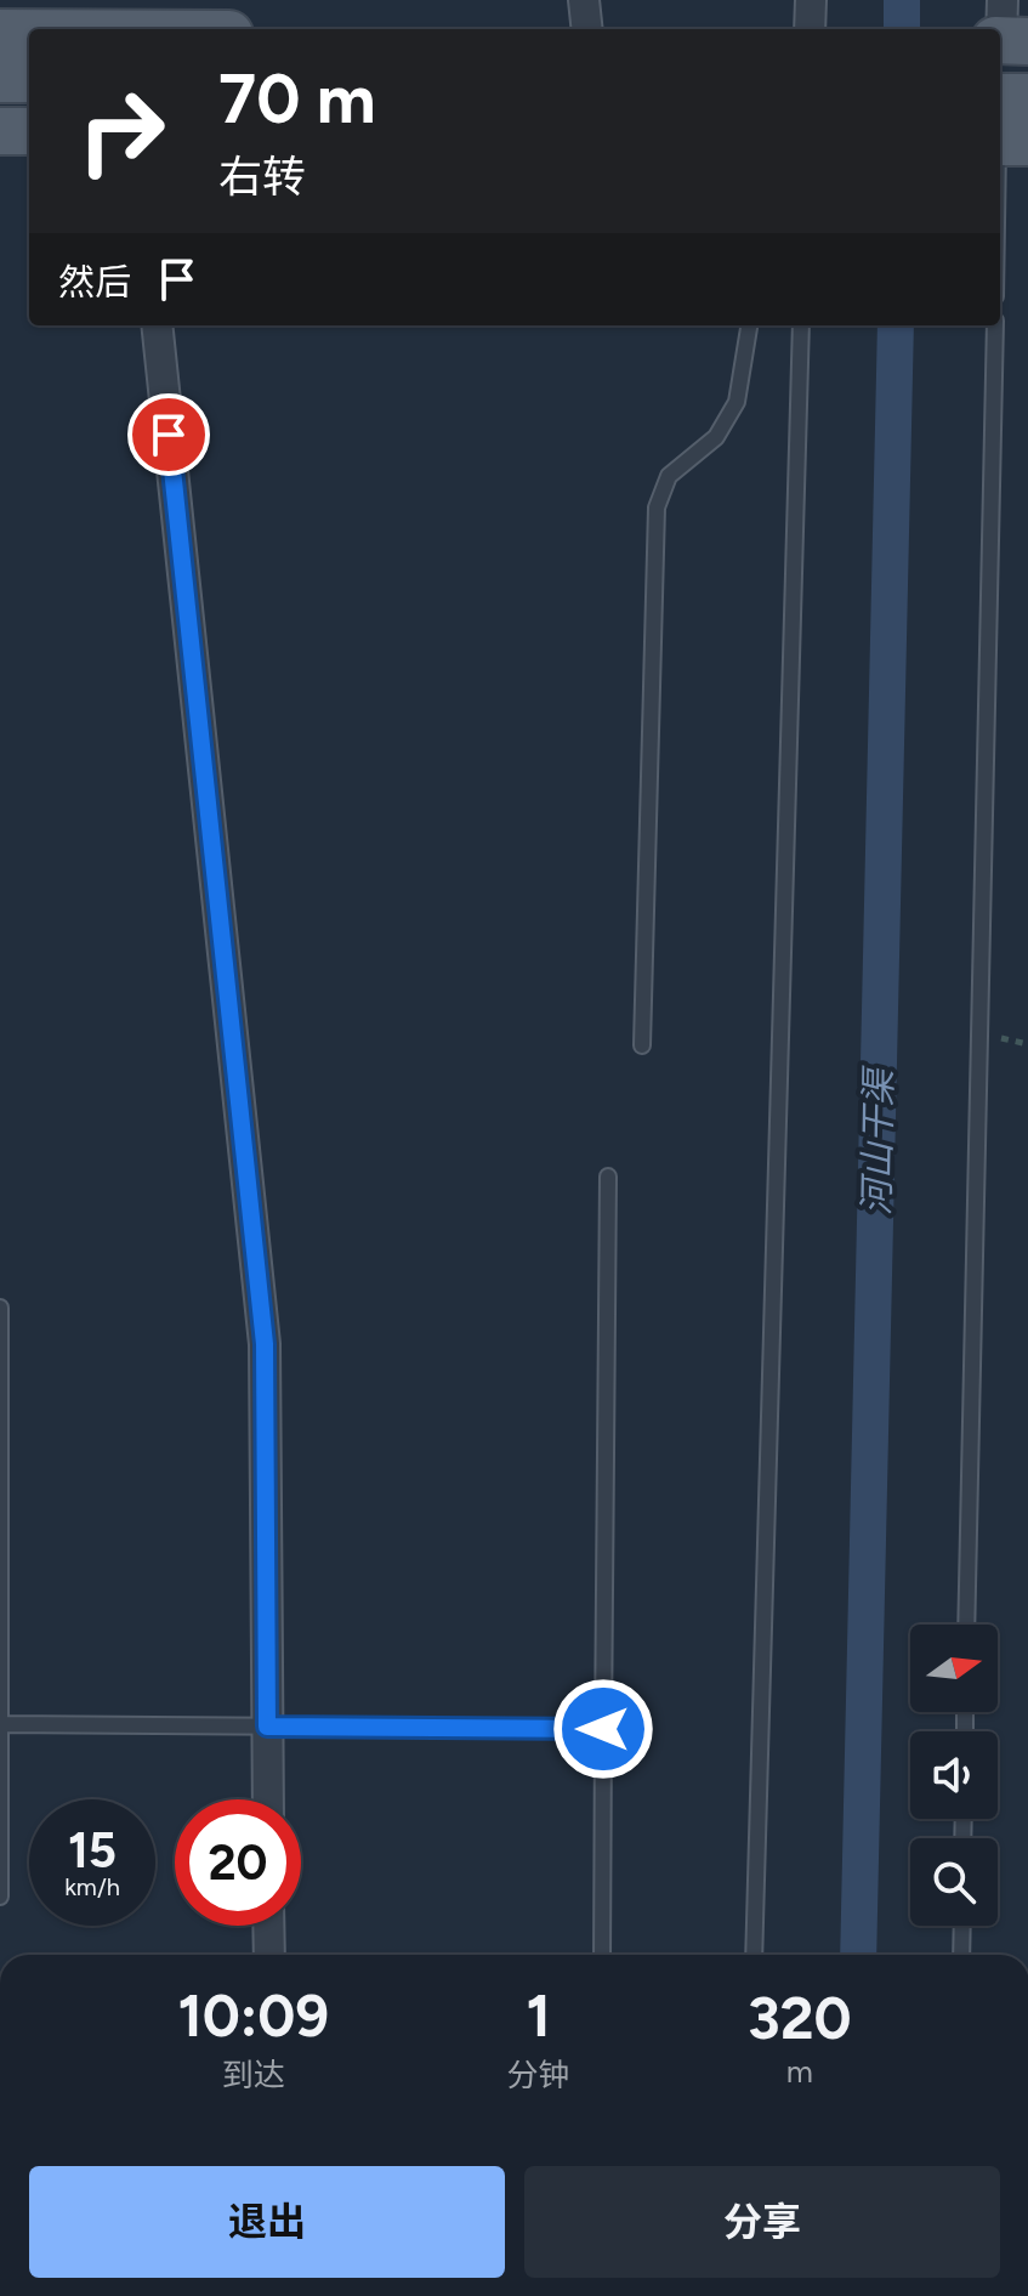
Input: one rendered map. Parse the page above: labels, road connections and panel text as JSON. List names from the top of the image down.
{
  "water": ["河山干渠"],
  "north": "right",
  "page": {
    "turn": ["70 m", "右转"],
    "then": "然后",
    "speed": "15 km/h",
    "limit": "20",
    "eta": [
      "10:09",
      "到达",
      "1",
      "分钟",
      "320",
      "m"
    ],
    "buttons": ["退出", "分享"]
  }
}
